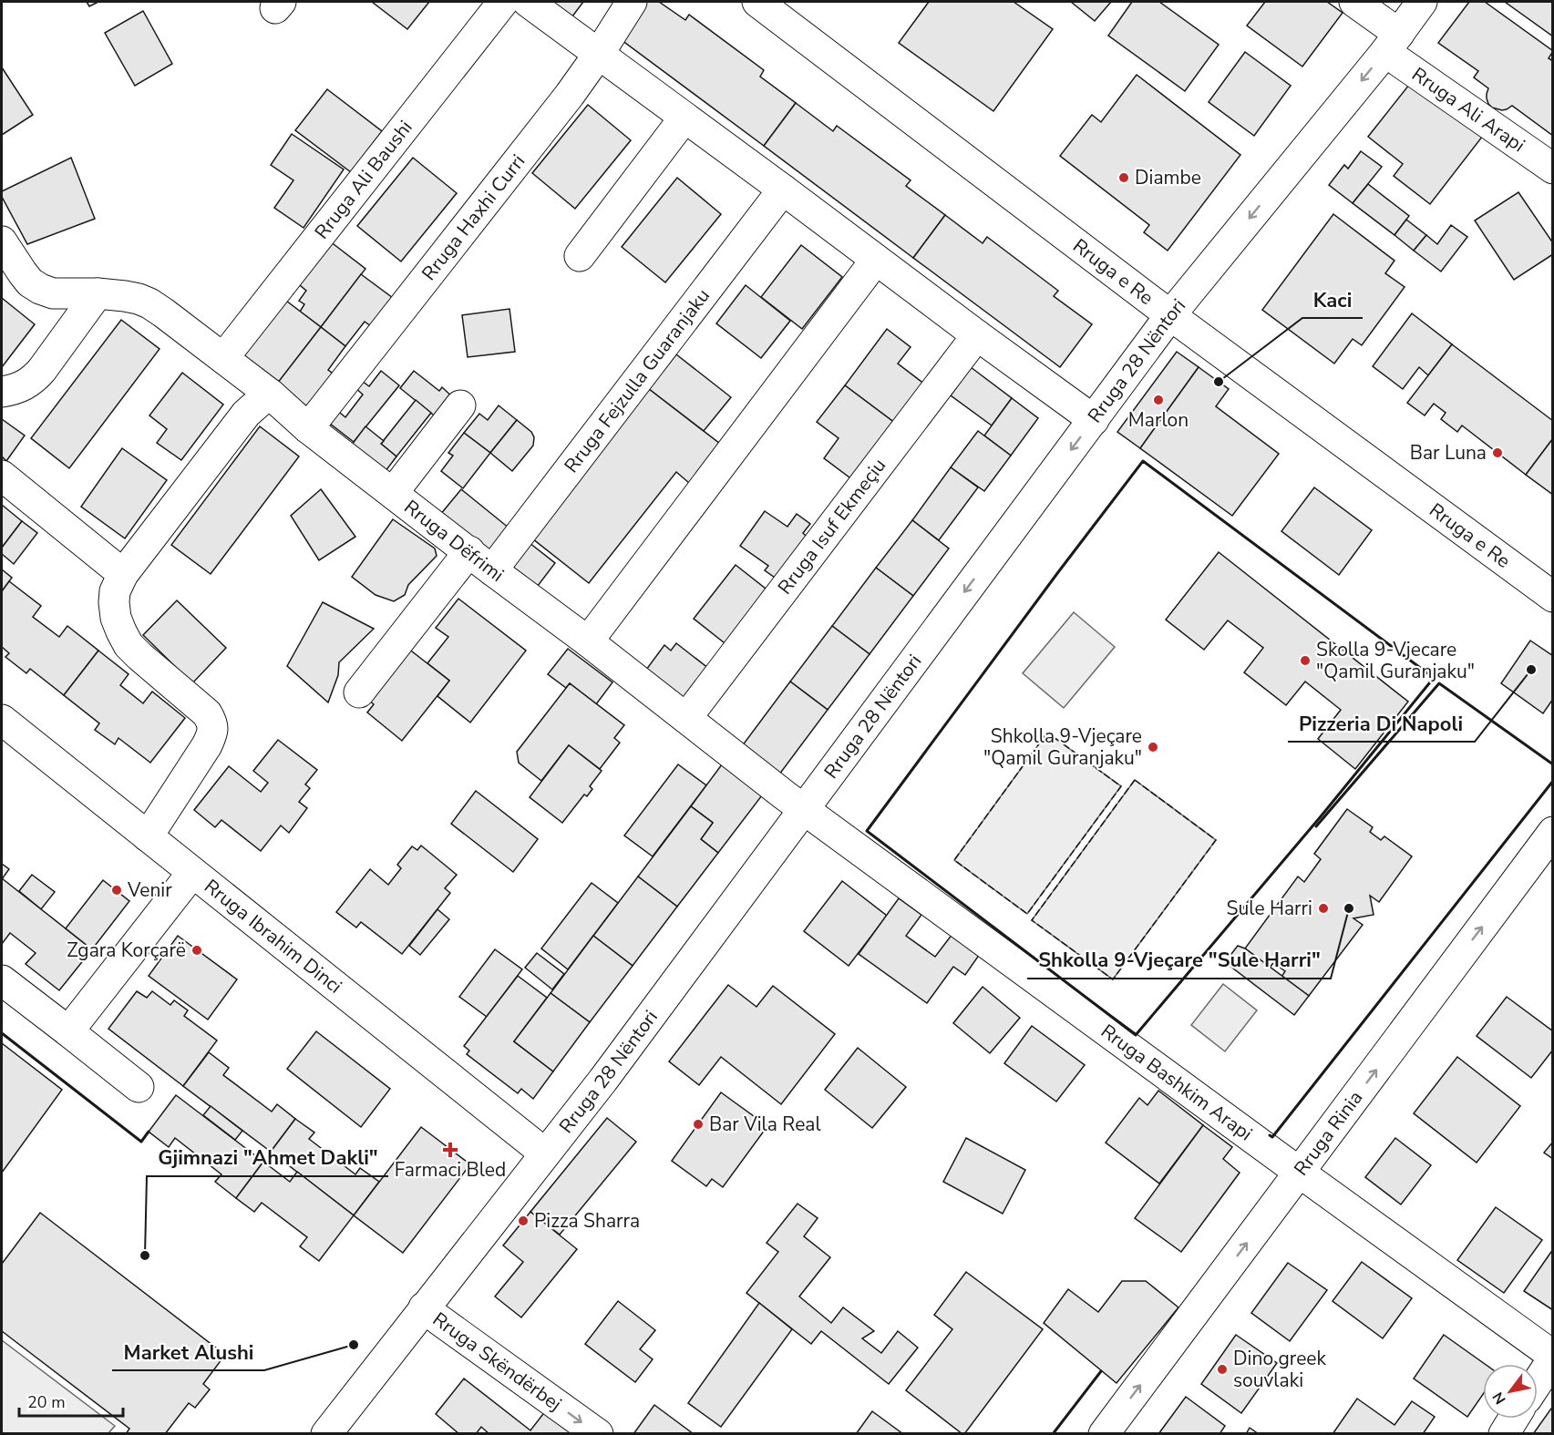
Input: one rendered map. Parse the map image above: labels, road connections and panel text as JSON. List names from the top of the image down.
{
  "streets": {
    "street": [
      "Rruga Ali Arapi",
      "Rruga Ali Baushi",
      "Rruga Haxhi Curri",
      "Rruga e Re",
      "Rruga 28 Nëntori",
      "Rruga Fejzulla Guaranjaku",
      "Rruga Isuf Ekmeçiu",
      "Rruga Dëfrimi",
      "Rruga Ibrahim Dinci",
      "Rruga Bashkim Arapi",
      "Rruga Rinia",
      "Rruga Skëndërbej"
    ]
  },
  "crossings": [
    ["Rruga Ali Arapi", "Rruga 28 Nëntori"],
    ["Rruga Ali Baushi", "Rruga Dëfrimi"],
    ["Rruga Haxhi Curri", "Rruga Dëfrimi"],
    ["Rruga e Re", "Rruga 28 Nëntori"],
    ["Rruga 28 Nëntori", "Rruga Dëfrimi"],
    ["Rruga 28 Nëntori", "Rruga Ibrahim Dinci"],
    ["Rruga 28 Nëntori", "Rruga Bashkim Arapi"],
    ["Rruga 28 Nëntori", "Rruga Skëndërbej"],
    ["Rruga Fejzulla Guaranjaku", "Rruga Dëfrimi"],
    ["Rruga Isuf Ekmeçiu", "Rruga Dëfrimi"],
    ["Rruga Dëfrimi", "Rruga Bashkim Arapi"],
    ["Rruga Bashkim Arapi", "Rruga Rinia"]
  ],
  "one_way": ["Rruga 28 Nëntori", "Rruga Rinia", "Rruga Skëndërbej"],
  "places": {
    "other": [
      "Diambe",
      "Kaci",
      "Marlon",
      "Bar Luna",
      "Skolla 9-Vjecare \"Qamil Guranjaku\"",
      "Pizzeria Di Napoli",
      "Shkolla 9-Vjeçare \"Qamil Guranjaku\"",
      "Venir",
      "Sule Harri",
      "Shkolla 9-Vjeçare \"Sule Harri\"",
      "Zgara Korçarë",
      "Bar Vila Real",
      "Pizza Sharra",
      "Gjimnazi \"Ahmet Dakli\"",
      "Market Alushi",
      "Dino greek souvlaki"
    ],
    "health": ["Farmaci Bled"]
  },
  "scale_bar": "20 m",
  "north": "bottom left"
}
